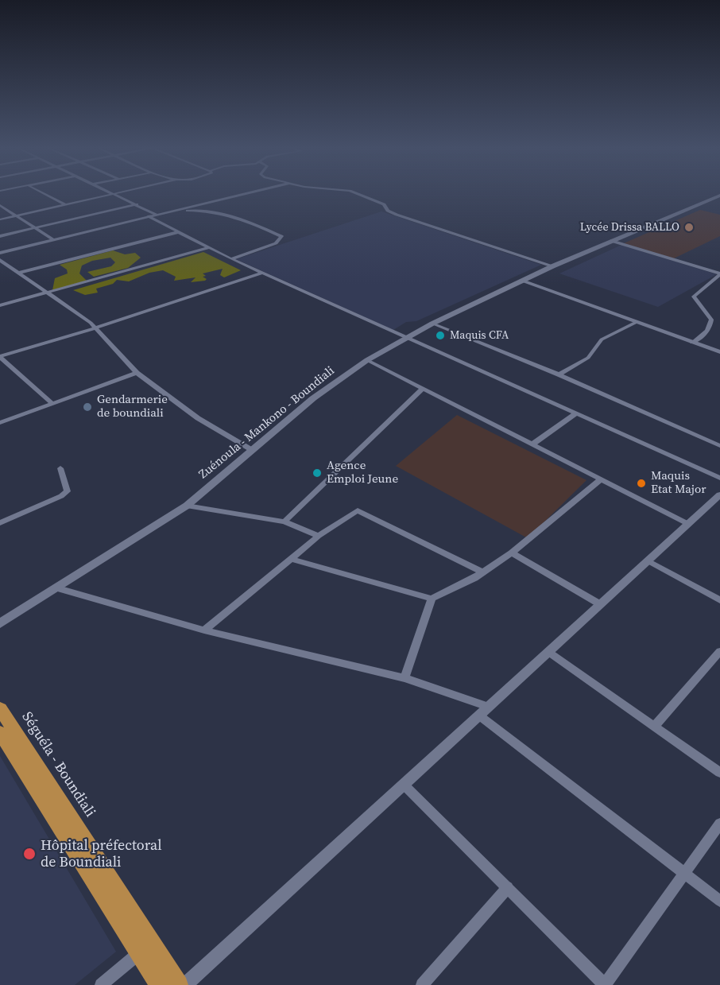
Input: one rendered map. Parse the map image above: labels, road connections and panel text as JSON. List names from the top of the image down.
{
  "streets": {
    "main road": ["Zuénoula - Mankono - Boundiali", "Séguéla - Boundiali"]
  },
  "places": [
    "Lycée Drissa BALLO",
    "Maquis CFA",
    "Gendarmerie de boundiali",
    "Agence Emploi Jeune",
    "Maquis Etat Major",
    "Hôpital préfectoral de Boundiali"
  ]
}
